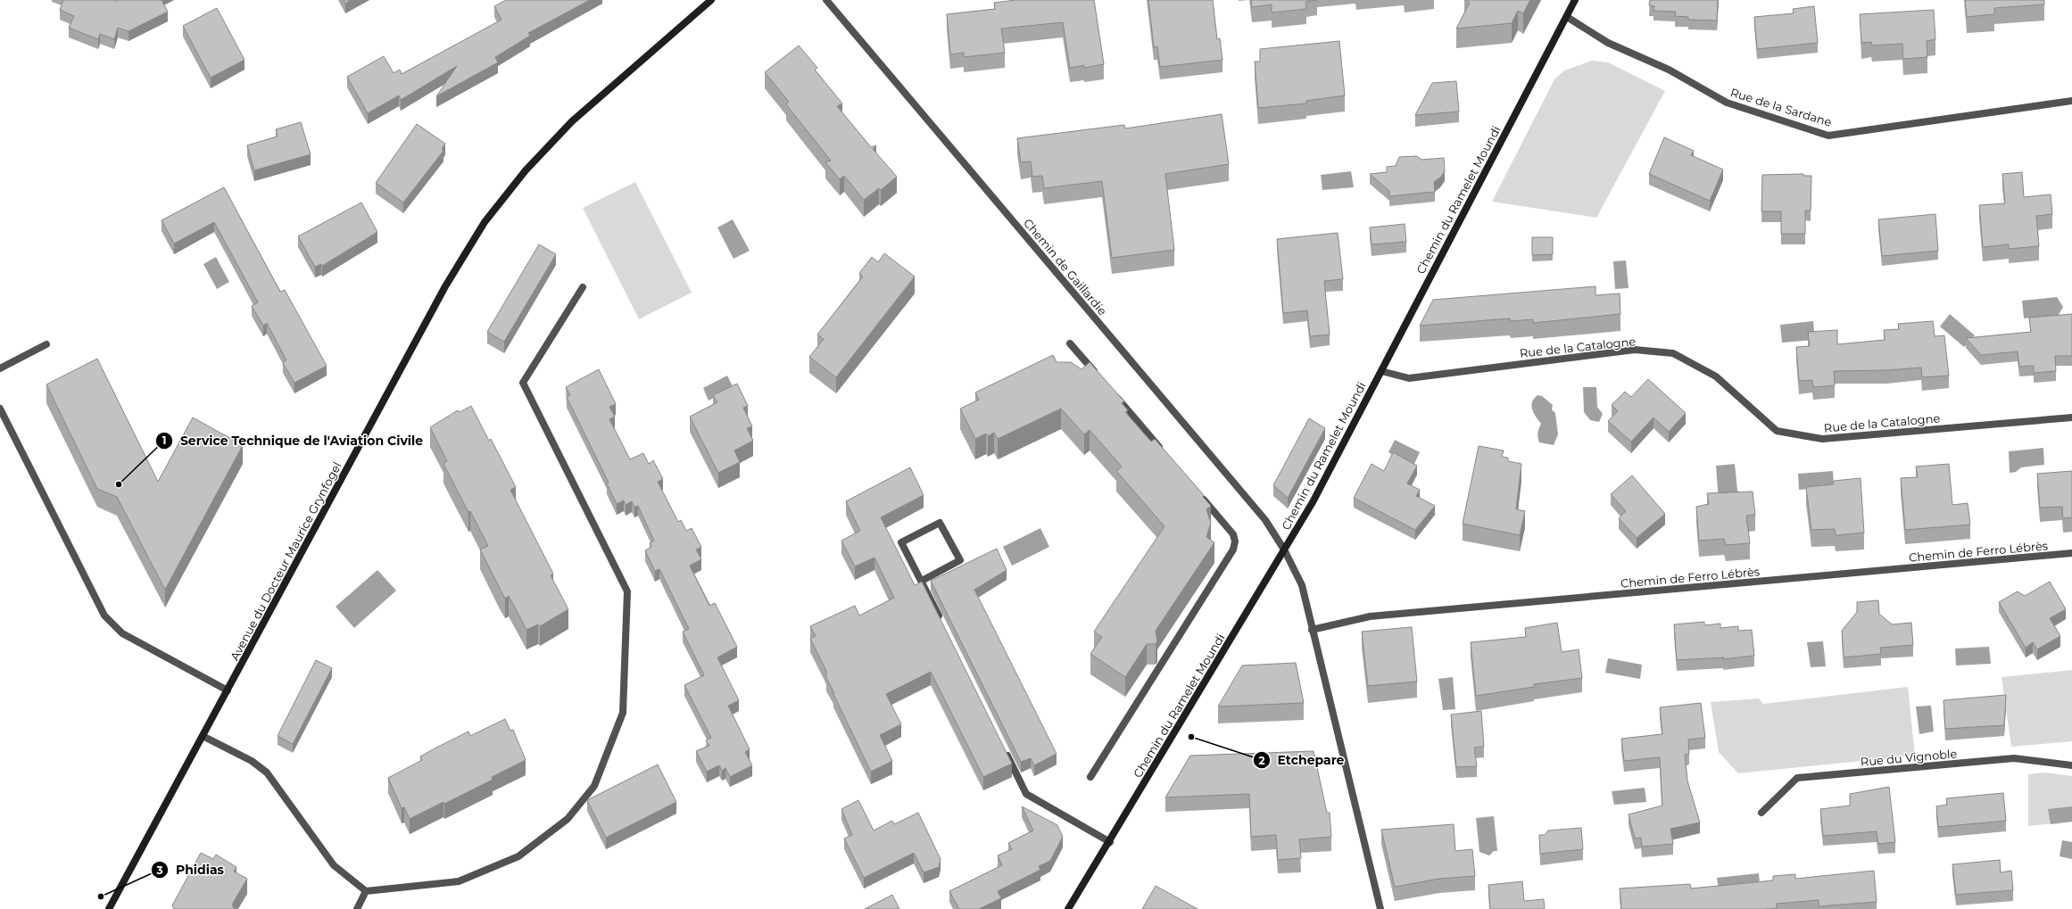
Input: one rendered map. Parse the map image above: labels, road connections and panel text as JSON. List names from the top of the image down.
{
  "streets": {
    "street": [
      "Rue de la Sardane",
      "Chemin du Ramelet Moundi",
      "Chemin de Gaillardie",
      "Rue de la Catalogne",
      "Chemin de Ferro Lébrès",
      "Avenue du Docteur Maurice Grynfogel",
      "Rue du Vignoble"
    ]
  },
  "crossings": [
    ["Rue de la Sardane", "Chemin du Ramelet Moundi"],
    ["Chemin du Ramelet Moundi", "Chemin de Gaillardie"],
    ["Chemin du Ramelet Moundi", "Rue de la Catalogne"]
  ],
  "places": ["Service Technique de l'Aviation Civile", "Etchepare", "Phidias"]
}
